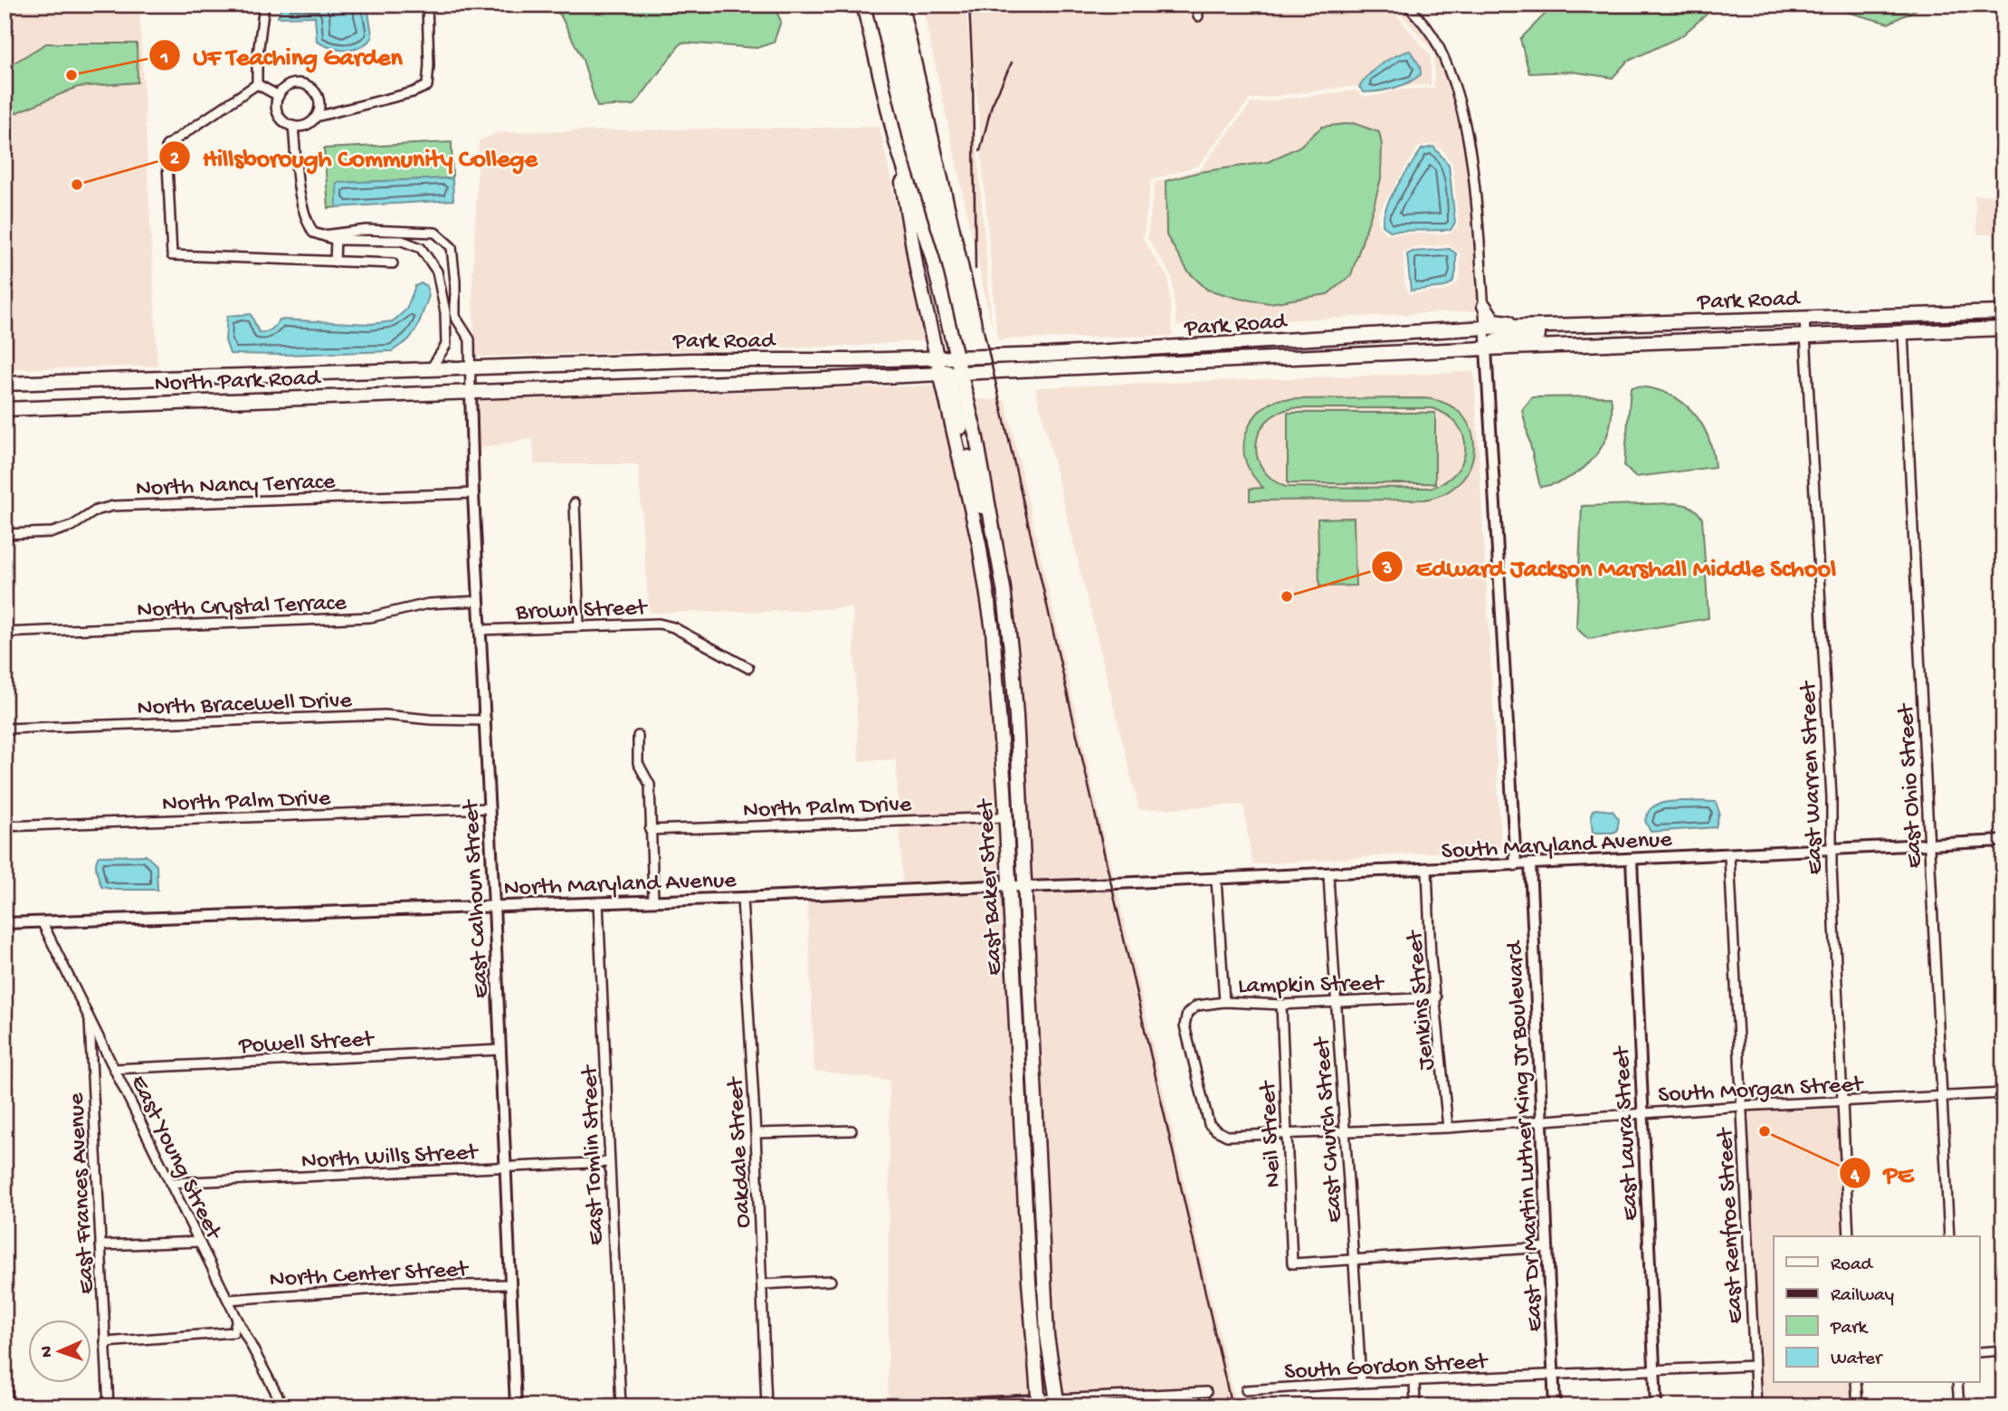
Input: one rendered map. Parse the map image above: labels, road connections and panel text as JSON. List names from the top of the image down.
{
  "streets": {
    "main road": ["Park Road", "North Park Road", "East Baker Street"],
    "street": [
      "North Nancy Terrace",
      "North Crystal Terrace",
      "Brown Street",
      "North Bracewell Drive",
      "East Warren Street",
      "East Ohio Street",
      "North Palm Drive",
      "South Maryland Avenue",
      "North Maryland Avenue",
      "East Calhoun Street",
      "Lampkin Street",
      "Jenkins Street",
      "Powell Street",
      "South Morgan Street",
      "East Church Street",
      "East Laura Street",
      "Neil Street",
      "East Dr Martin Luther King Jr Boulevard",
      "Oakdale Street",
      "North Wills Street",
      "East Young Street",
      "East Tomlin Street",
      "East Frances Avenue",
      "East Renfroe Street",
      "North Center Street",
      "South Gordon Street"
    ]
  },
  "crossings": [
    ["Park Road", "North Park Road"],
    ["Park Road", "East Warren Street"],
    ["Park Road", "East Ohio Street"],
    ["Park Road", "East Baker Street"],
    ["Park Road", "East Calhoun Street"],
    ["North Park Road", "East Calhoun Street"],
    ["North Nancy Terrace", "East Calhoun Street"],
    ["North Crystal Terrace", "East Calhoun Street"],
    ["Brown Street", "East Calhoun Street"],
    ["North Bracewell Drive", "East Calhoun Street"],
    ["East Warren Street", "South Maryland Avenue"],
    ["East Warren Street", "South Morgan Street"],
    ["East Ohio Street", "South Maryland Avenue"],
    ["East Ohio Street", "South Morgan Street"],
    ["North Palm Drive", "East Baker Street"],
    ["North Palm Drive", "East Calhoun Street"],
    ["South Maryland Avenue", "North Maryland Avenue"],
    ["South Maryland Avenue", "East Baker Street"],
    ["South Maryland Avenue", "Jenkins Street"],
    ["South Maryland Avenue", "East Church Street"],
    ["South Maryland Avenue", "East Laura Street"],
    ["South Maryland Avenue", "East Dr Martin Luther King Jr Boulevard"],
    ["South Maryland Avenue", "East Renfroe Street"],
    ["North Maryland Avenue", "East Baker Street"],
    ["North Maryland Avenue", "East Calhoun Street"],
    ["North Maryland Avenue", "Oakdale Street"],
    ["North Maryland Avenue", "East Young Street"],
    ["North Maryland Avenue", "East Tomlin Street"],
    ["East Calhoun Street", "Powell Street"],
    ["East Calhoun Street", "North Wills Street"],
    ["East Calhoun Street", "North Center Street"],
    ["Lampkin Street", "Jenkins Street"],
    ["Lampkin Street", "South Morgan Street"],
    ["Lampkin Street", "East Church Street"],
    ["Lampkin Street", "Neil Street"],
    ["Jenkins Street", "South Morgan Street"],
    ["Powell Street", "East Young Street"],
    ["South Morgan Street", "East Church Street"],
    ["South Morgan Street", "East Laura Street"],
    ["South Morgan Street", "Neil Street"],
    ["South Morgan Street", "East Dr Martin Luther King Jr Boulevard"],
    ["South Morgan Street", "East Renfroe Street"],
    ["East Church Street", "Neil Street"],
    ["East Church Street", "South Gordon Street"],
    ["East Laura Street", "South Gordon Street"],
    ["East Dr Martin Luther King Jr Boulevard", "South Gordon Street"],
    ["North Wills Street", "East Young Street"],
    ["North Wills Street", "East Tomlin Street"],
    ["East Young Street", "East Frances Avenue"],
    ["East Young Street", "North Center Street"],
    ["East Renfroe Street", "South Gordon Street"]
  ],
  "places": [
    "UF Teaching Garden",
    "Hillsborough Community College",
    "Edward Jackson Marshall Middle School",
    "PE"
  ],
  "legend": [
    "Road",
    "Railway",
    "Park",
    "Water"
  ],
  "north": "left"
}
